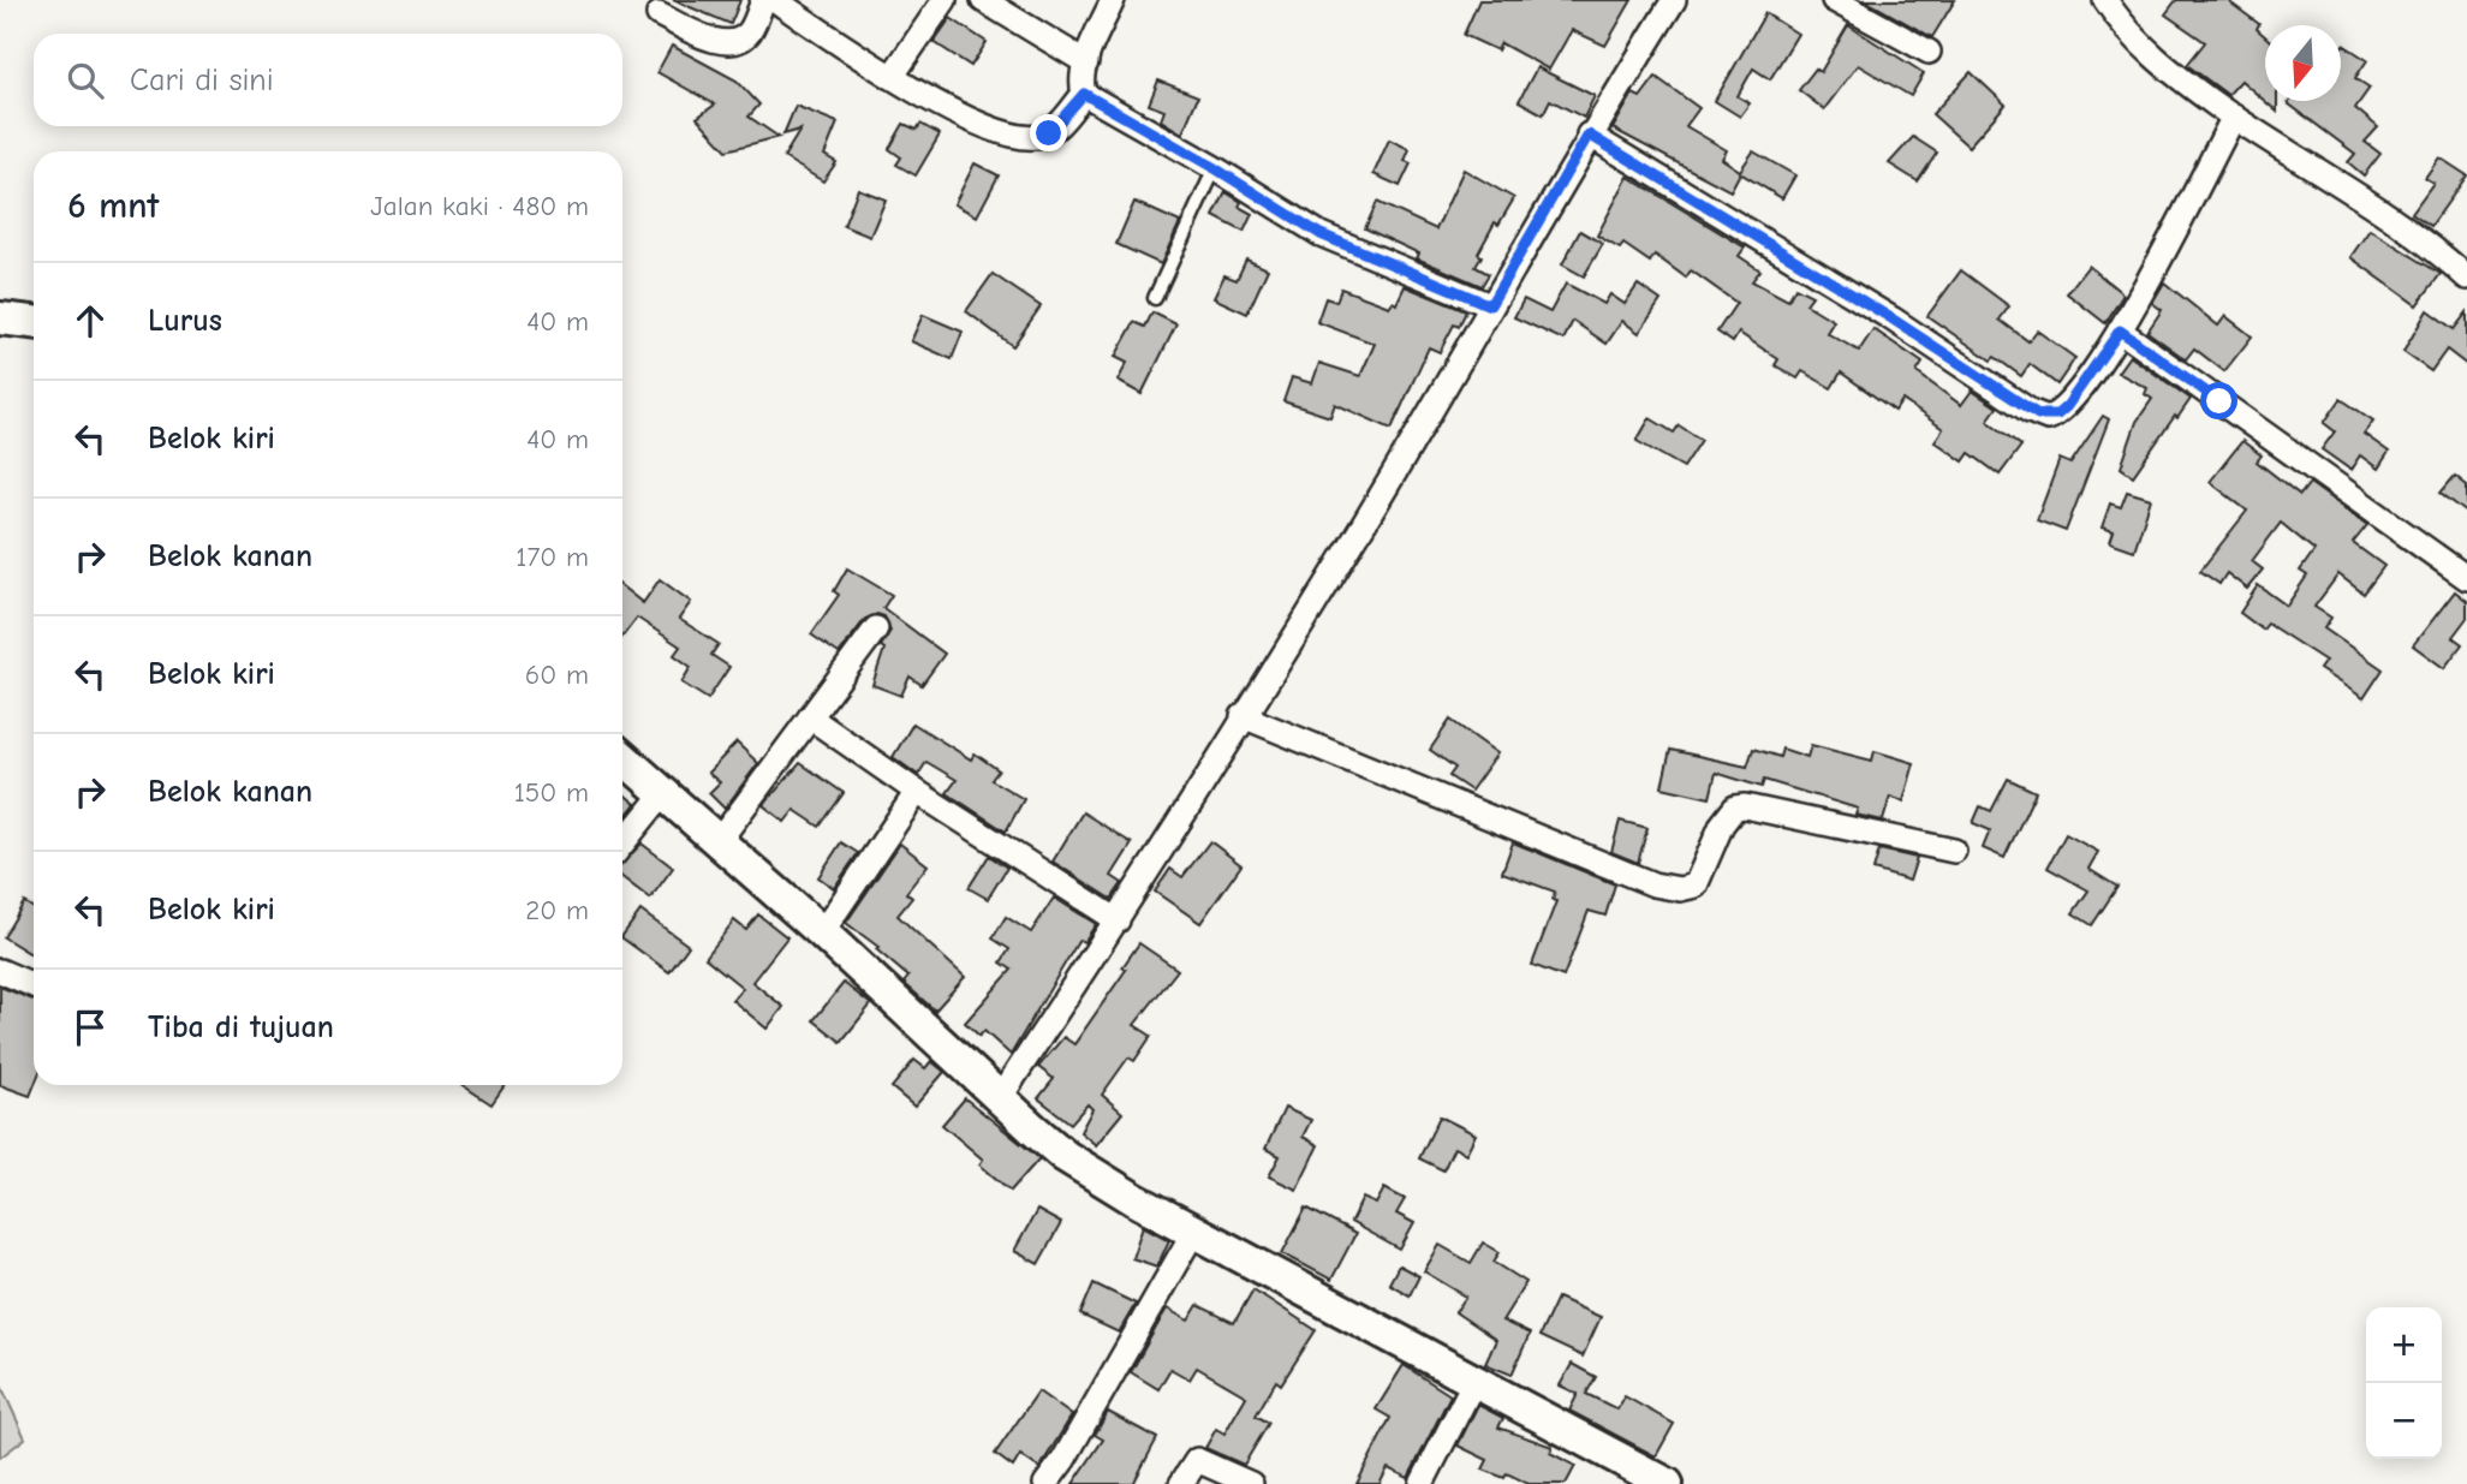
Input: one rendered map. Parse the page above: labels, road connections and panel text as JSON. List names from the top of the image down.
{
  "north": "bottom",
  "page": {
    "search": "Cari di sini",
    "heading": ["6 mnt", "Jalan kaki · 480 m"],
    "list": [
      ["Lurus", "40 m"],
      ["Belok kiri", "40 m"],
      ["Belok kanan", "170 m"],
      ["Belok kiri", "60 m"],
      ["Belok kanan", "150 m"],
      ["Belok kiri", "20 m"],
      "Tiba di tujuan"
    ],
    "map_buttons": ["+", "−"]
  }
}
